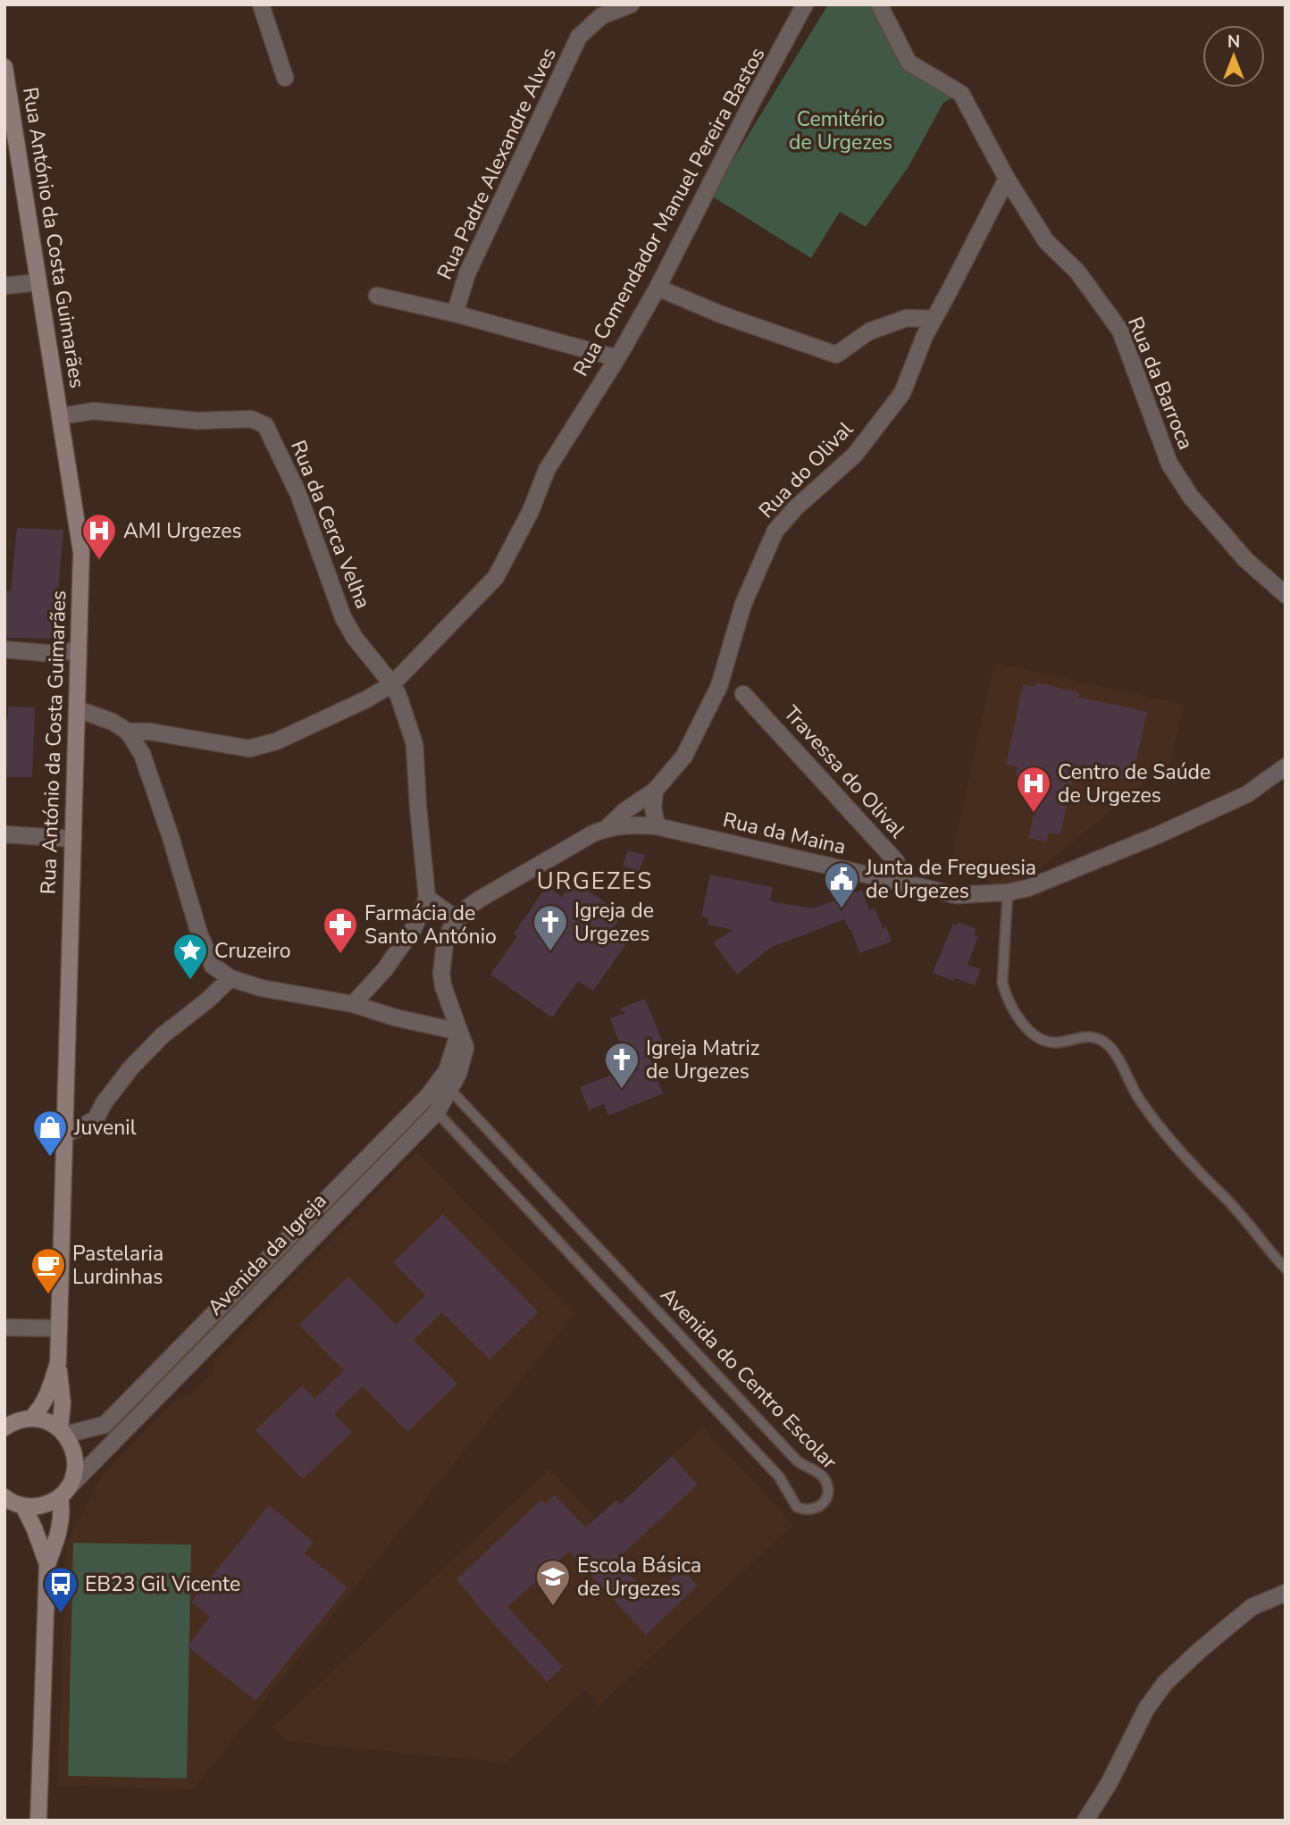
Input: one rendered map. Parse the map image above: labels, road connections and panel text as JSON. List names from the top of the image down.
{
  "streets": {
    "main road": ["Rua António da Costa Guimarães"],
    "street": [
      "Rua Padre Alexandre Alves",
      "Rua Comendador Manuel Pereira Bastos",
      "Rua da Barroca",
      "Rua do Olival",
      "Rua da Cerca Velha",
      "Travessa do Olival",
      "Rua da Maina",
      "Avenida da Igreja"
    ],
    "lane": ["Avenida do Centro Escolar"]
  },
  "crossings": [
    ["Rua Padre Alexandre Alves", "Rua Comendador Manuel Pereira Bastos"],
    ["Rua Comendador Manuel Pereira Bastos", "Rua da Cerca Velha"],
    ["Rua António da Costa Guimarães", "Rua da Cerca Velha"],
    ["Rua da Barroca", "Rua do Olival"],
    ["Rua do Olival", "Rua da Maina"],
    ["Travessa do Olival", "Rua da Maina"],
    ["Rua da Maina", "Avenida da Igreja"],
    ["Avenida da Igreja", "Avenida do Centro Escolar"]
  ],
  "districts": ["URGEZES"],
  "parks": ["Cemitério de Urgezes"],
  "places": {
    "hospital": ["AMI Urgezes", "Centro de Saúde de Urgezes"],
    "public building": ["Junta de Freguesia de Urgezes"],
    "church": ["Igreja de Urgezes", "Igreja Matriz de Urgezes"],
    "pharmacy": ["Farmácia de Santo António"],
    "place": ["Cruzeiro"],
    "shop": ["Juvenil"],
    "cafe": ["Pastelaria Lurdinhas"],
    "school or university": ["Escola Básica de Urgezes"],
    "bus stop": ["EB23 Gil Vicente"]
  },
  "north": "top"
}
